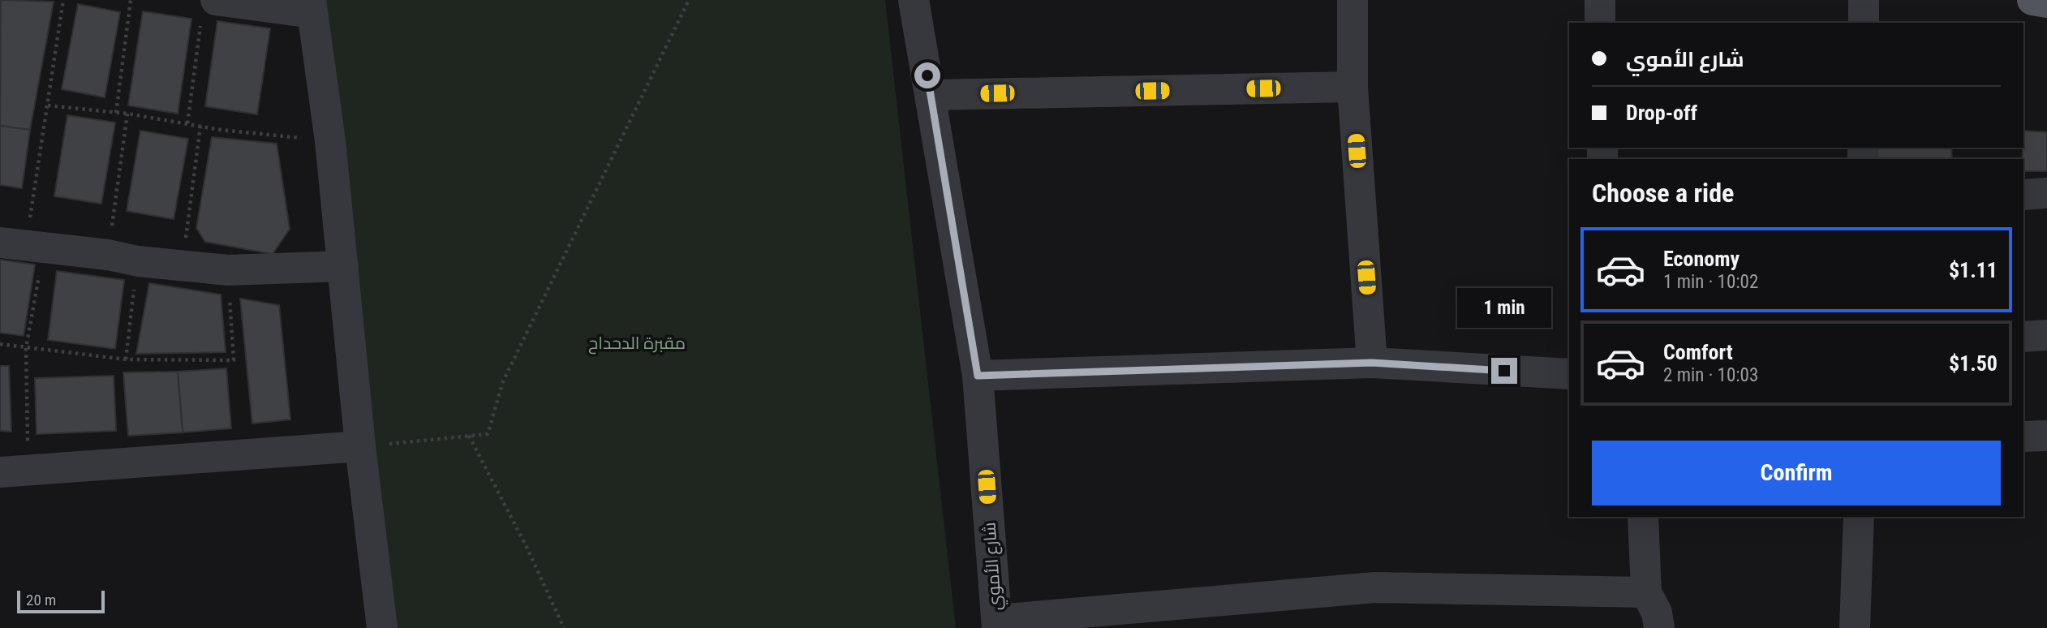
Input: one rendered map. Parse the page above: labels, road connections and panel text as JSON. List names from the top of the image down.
{
  "streets": {
    "street": ["شارع الأموي"]
  },
  "parks": ["مقبرة الدحداح"],
  "scale_bar": "20 m",
  "page": {
    "banner": ["شارع الأموي", "Drop-off"],
    "heading": "Choose a ride",
    "list": [
      {
        "name": "Economy",
        "note": "1 min · 10:02",
        "value": "$1.11"
      },
      {
        "name": "Comfort",
        "note": "2 min · 10:03",
        "value": "$1.50"
      }
    ],
    "bubble": "1 min",
    "buttons": "Confirm",
    "scale": "20 m"
  }
}
